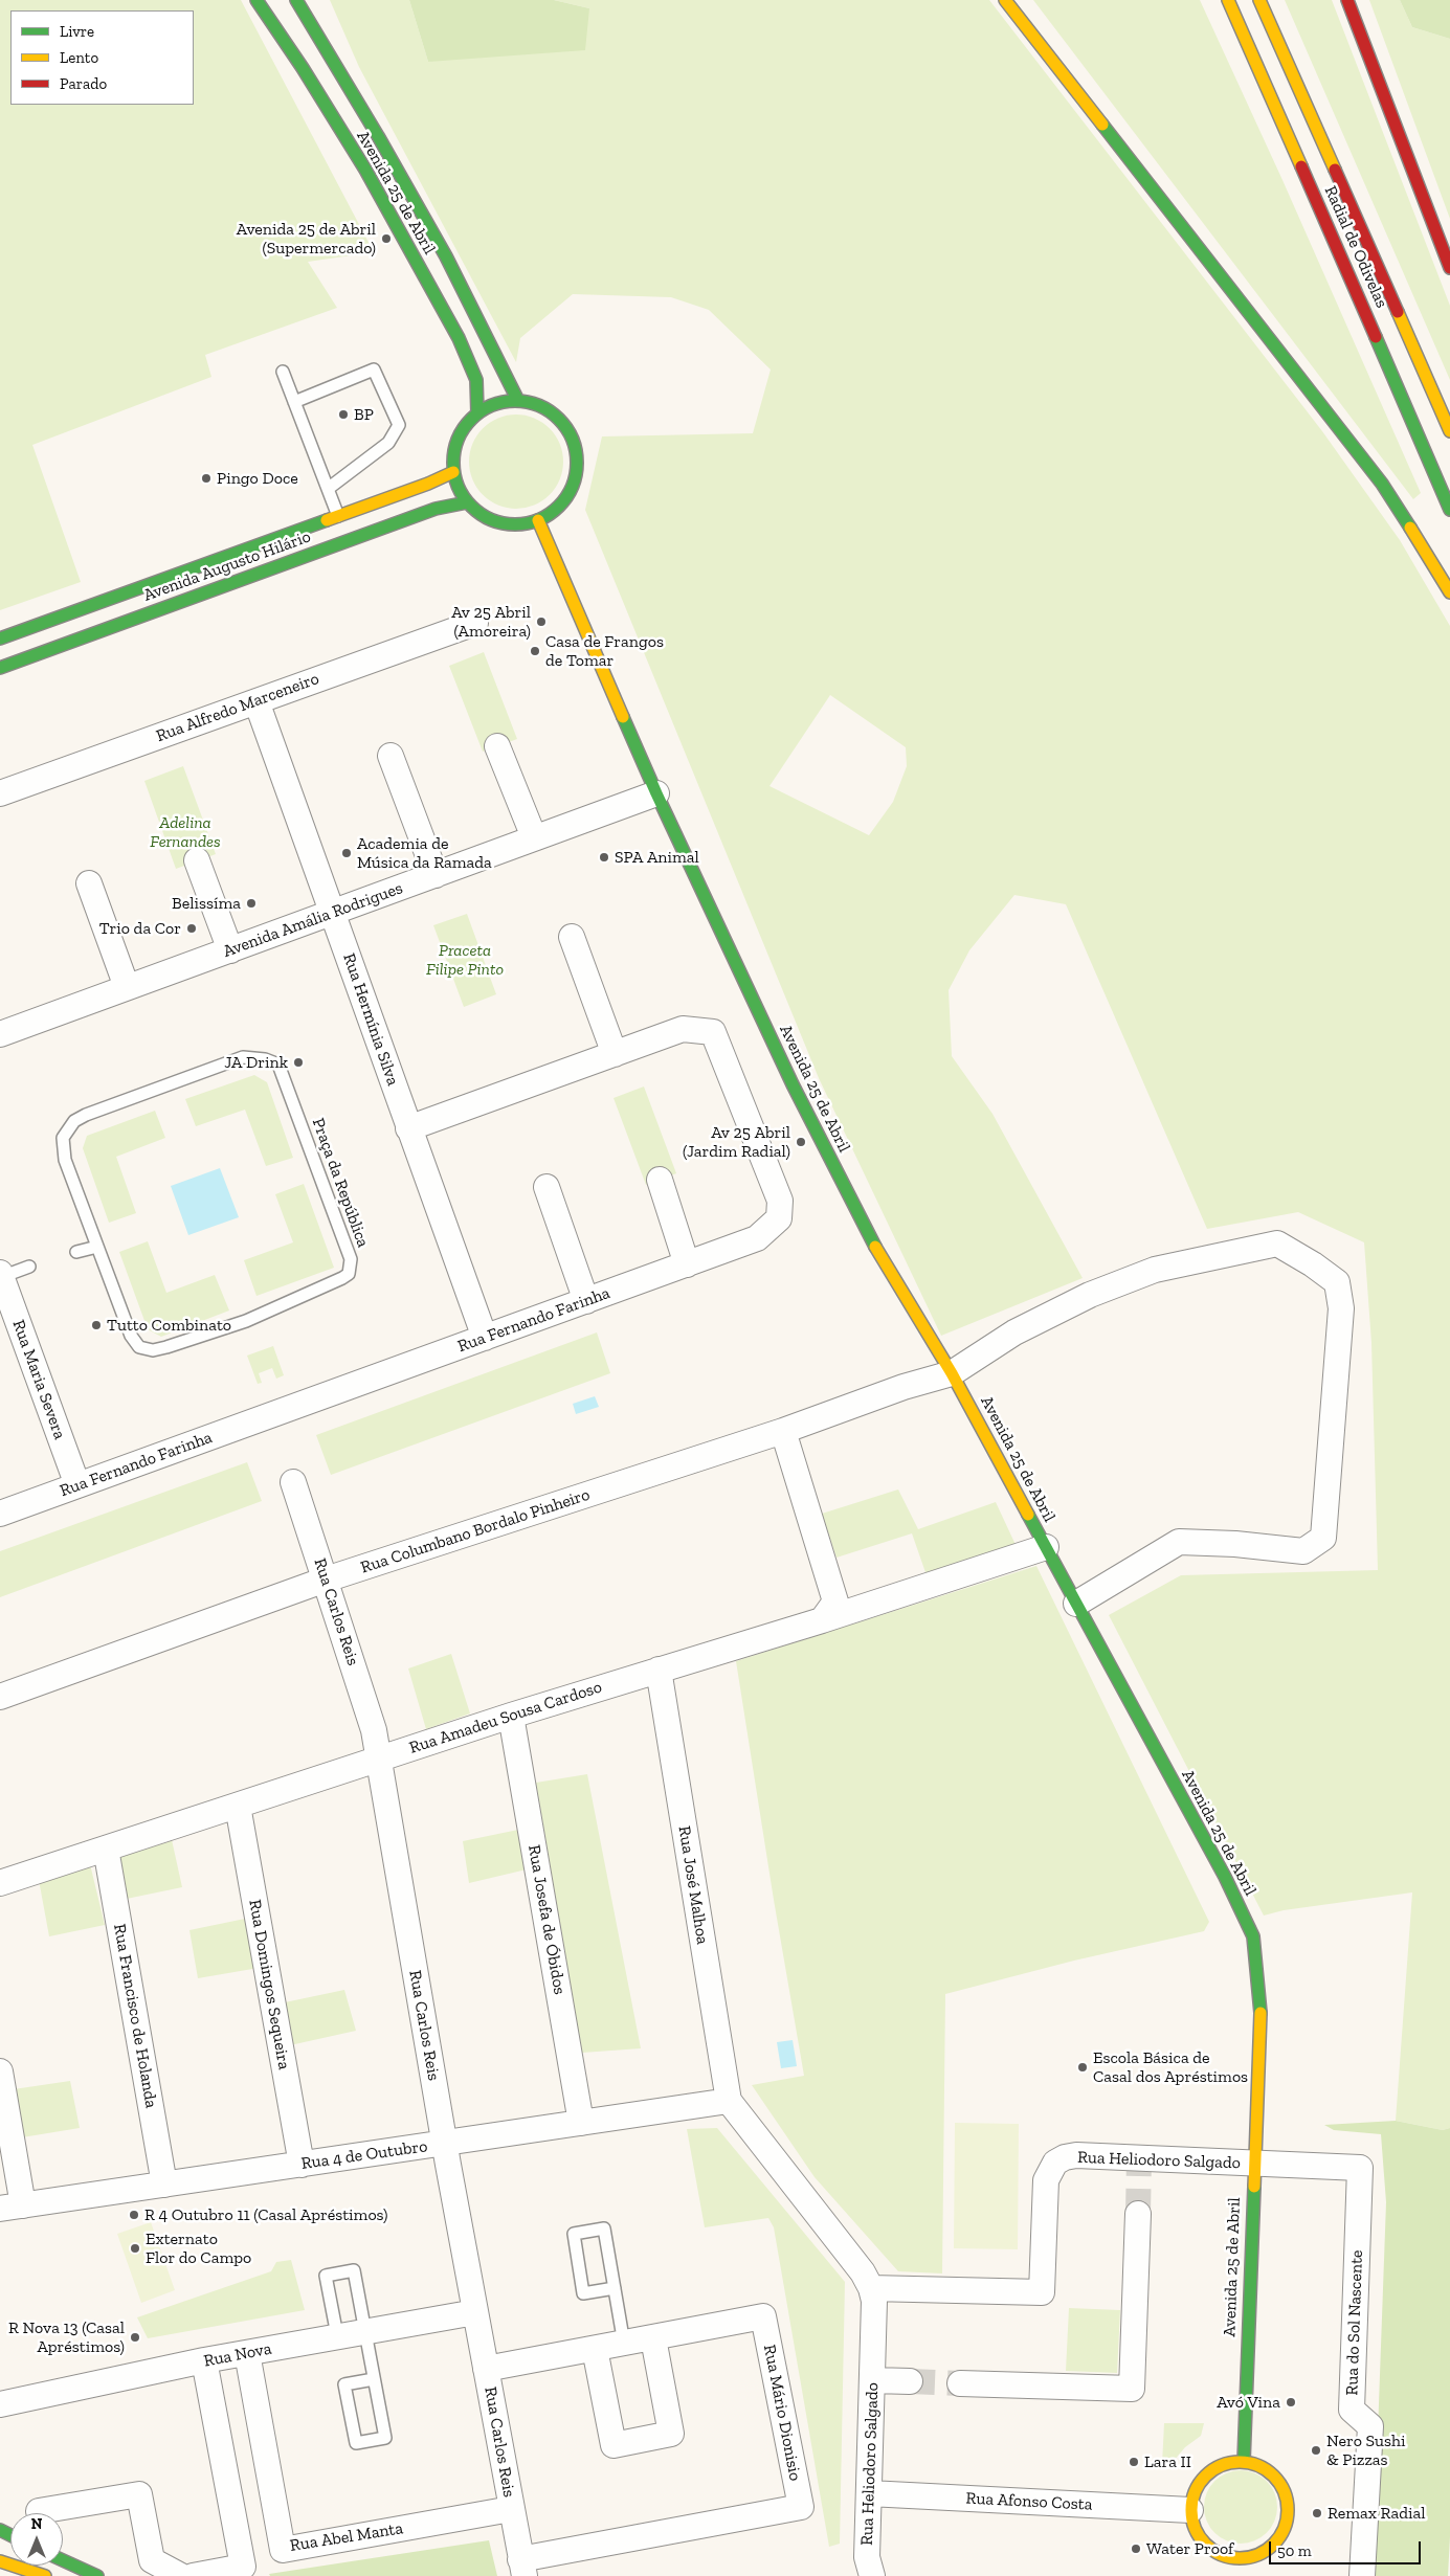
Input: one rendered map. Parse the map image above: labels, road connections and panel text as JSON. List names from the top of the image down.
{
  "streets": {
    "main road": ["Avenida 25 de Abril", "Radial de Odivelas", "Avenida Augusto Hilário"],
    "street": [
      "Rua Alfredo Marceneiro",
      "Avenida Amália Rodrigues",
      "Rua Hermínia Silva",
      "Rua Fernando Farinha",
      "Rua Maria Severa",
      "Rua Columbano Bordalo Pinheiro",
      "Rua Carlos Reis",
      "Rua Amadeu Sousa Cardoso",
      "Rua José Malhoa",
      "Rua Josefa de Óbidos",
      "Rua Domingos Sequeira",
      "Rua Francisco de Holanda",
      "Rua 4 de Outubro",
      "Rua Heliodoro Salgado",
      "Rua do Sol Nascente",
      "Rua Nova",
      "Rua Mário Dionisio",
      "Rua Afonso Costa",
      "Rua Abel Manta"
    ],
    "lane": ["Praça da República"]
  },
  "crossings": [
    ["Avenida 25 de Abril", "Avenida Augusto Hilário"],
    ["Avenida 25 de Abril", "Avenida Amália Rodrigues"],
    ["Avenida 25 de Abril", "Rua Columbano Bordalo Pinheiro"],
    ["Avenida 25 de Abril", "Rua Amadeu Sousa Cardoso"],
    ["Avenida 25 de Abril", "Rua Heliodoro Salgado"],
    ["Avenida 25 de Abril", "Rua do Sol Nascente"],
    ["Avenida 25 de Abril", "Rua Afonso Costa"],
    ["Rua Alfredo Marceneiro", "Rua Hermínia Silva"],
    ["Avenida Amália Rodrigues", "Rua Hermínia Silva"],
    ["Rua Hermínia Silva", "Rua Fernando Farinha"],
    ["Rua Fernando Farinha", "Rua Maria Severa"],
    ["Rua Columbano Bordalo Pinheiro", "Rua Carlos Reis"],
    ["Rua Carlos Reis", "Rua Amadeu Sousa Cardoso"],
    ["Rua Carlos Reis", "Rua 4 de Outubro"],
    ["Rua Carlos Reis", "Rua Nova"],
    ["Rua Carlos Reis", "Rua Mário Dionisio"],
    ["Rua Carlos Reis", "Rua Abel Manta"],
    ["Rua Amadeu Sousa Cardoso", "Rua José Malhoa"],
    ["Rua Amadeu Sousa Cardoso", "Rua Josefa de Óbidos"],
    ["Rua Amadeu Sousa Cardoso", "Rua Domingos Sequeira"],
    ["Rua Amadeu Sousa Cardoso", "Rua Francisco de Holanda"],
    ["Rua José Malhoa", "Rua 4 de Outubro"],
    ["Rua José Malhoa", "Rua Heliodoro Salgado"],
    ["Rua Josefa de Óbidos", "Rua 4 de Outubro"],
    ["Rua Domingos Sequeira", "Rua 4 de Outubro"],
    ["Rua Francisco de Holanda", "Rua 4 de Outubro"],
    ["Rua 4 de Outubro", "Rua Heliodoro Salgado"],
    ["Rua Heliodoro Salgado", "Rua do Sol Nascente"],
    ["Rua Heliodoro Salgado", "Rua Afonso Costa"],
    ["Rua Nova", "Rua Abel Manta"]
  ],
  "parks": ["Adelina Fernandes", "Praceta Filipe Pinto"],
  "places": [
    "Avenida 25 de Abril (Supermercado)",
    "BP",
    "Pingo Doce",
    "Av 25 Abril (Amoreira)",
    "Casa de Frangos de Tomar",
    "Academia de Música da Ramada",
    "SPA Animal",
    "Belissíma",
    "Trio da Cor",
    "JA Drink",
    "Av 25 Abril (Jardim Radial)",
    "Tutto Combinato",
    "Escola Básica de Casal dos Apréstimos",
    "R 4 Outubro 11 (Casal Apréstimos)",
    "Externato Flor do Campo",
    "R Nova 13 (Casal Apréstimos)",
    "Avó Vina",
    "Nero Sushi & Pizzas",
    "Lara II",
    "Remax Radial",
    "Water Proof"
  ],
  "legend": ["Livre", "Lento", "Parado"],
  "scale_bar": "50 m",
  "north": "top"
}
